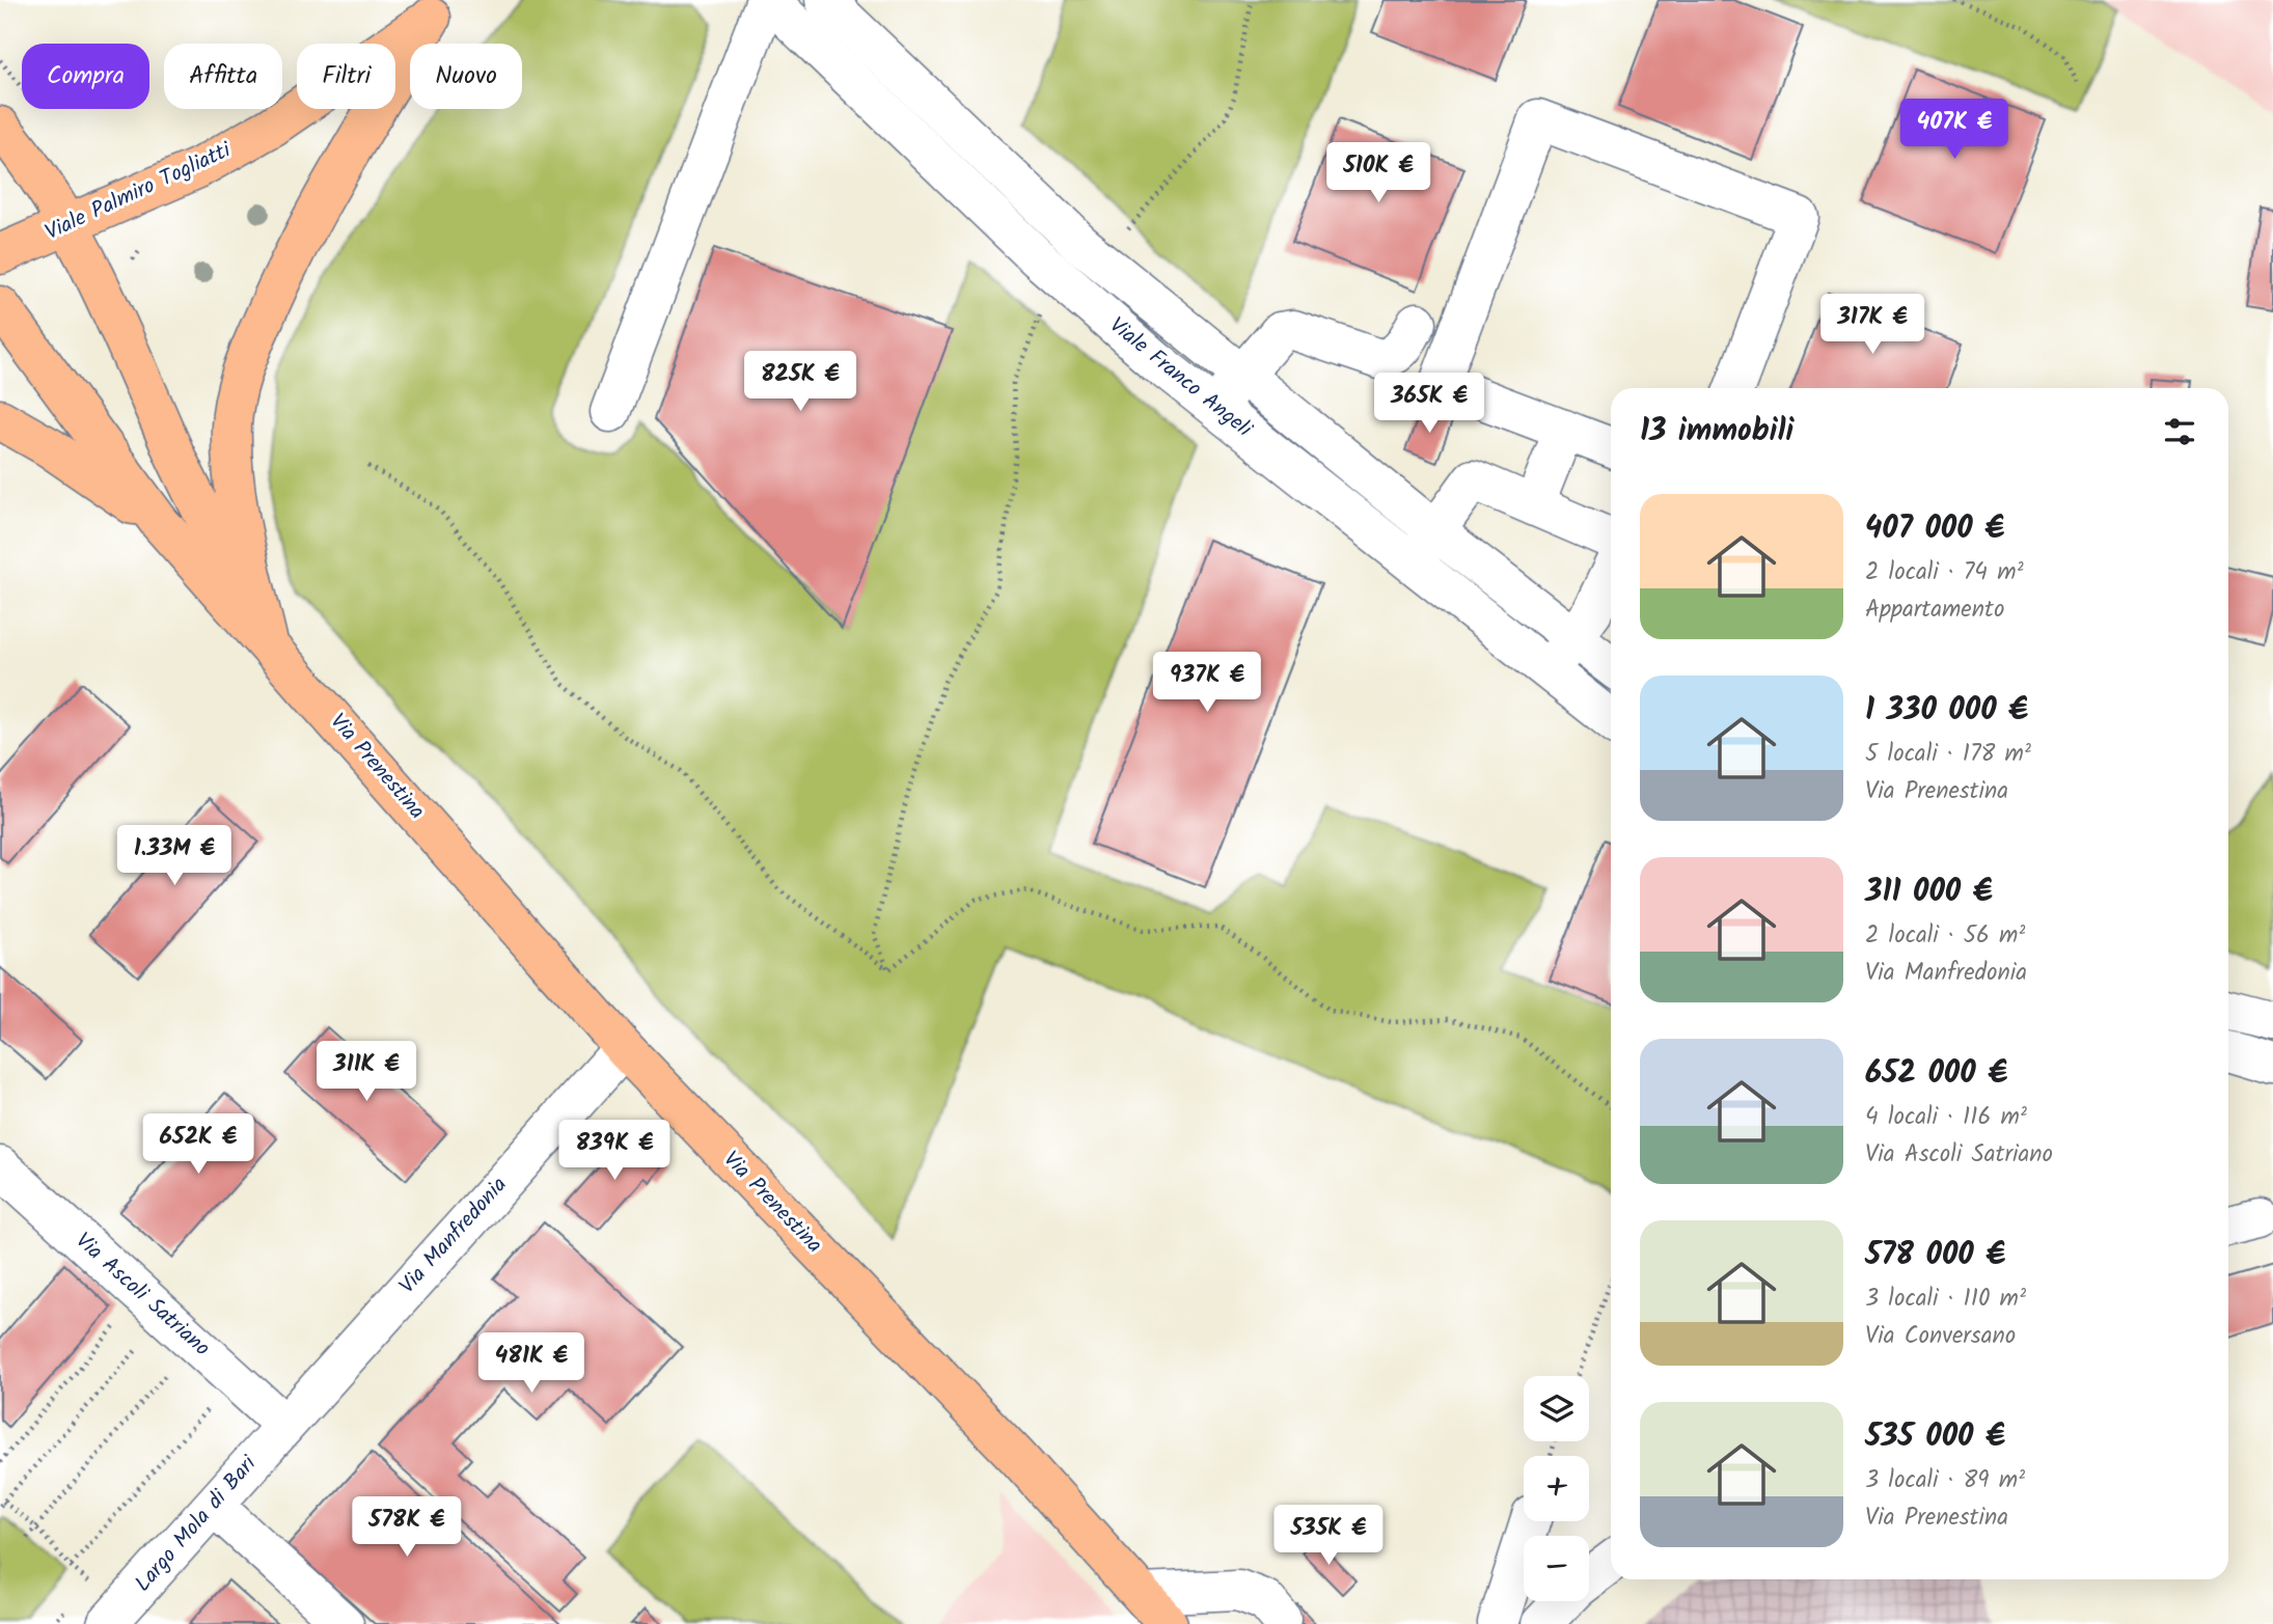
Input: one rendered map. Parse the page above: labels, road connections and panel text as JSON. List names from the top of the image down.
{
  "streets": {
    "main road": ["Viale Palmiro Togliatti", "Via Prenestina"],
    "street": [
      "Viale Franco Angeli",
      "Via Manfredonia",
      "Via Ascoli Satriano",
      "Largo Mola di Bari"
    ]
  },
  "crossings": [
    ["Viale Palmiro Togliatti", "Via Prenestina"],
    ["Via Prenestina", "Via Manfredonia"],
    ["Via Manfredonia", "Via Ascoli Satriano"],
    ["Via Manfredonia", "Largo Mola di Bari"],
    ["Via Ascoli Satriano", "Largo Mola di Bari"]
  ],
  "page": {
    "chip": [
      "Compra",
      "Affitta",
      "Filtri",
      "Nuovo"
    ],
    "price": [
      "407K €",
      "510K €",
      "317K €",
      "825K €",
      "365K €",
      "937K €",
      "1.33M €",
      "311K €",
      "652K €",
      "839K €",
      "481K €",
      "578K €",
      "535K €"
    ],
    "heading": "13 immobili",
    "list": [
      {
        "name": "407 000 €",
        "note": "2 locali · 74 m² · Appartamento"
      },
      {
        "name": "1 330 000 €",
        "note": "5 locali · 178 m² · Via Prenestina"
      },
      {
        "name": "311 000 €",
        "note": "2 locali · 56 m² · Via Manfredonia"
      },
      {
        "name": "652 000 €",
        "note": "4 locali · 116 m² · Via Ascoli Satriano"
      },
      {
        "name": "578 000 €",
        "note": "3 locali · 110 m² · Via Conversano"
      },
      {
        "name": "535 000 €",
        "note": "3 locali · 89 m² · Via Prenestina"
      }
    ],
    "map_buttons": ["+", "−"]
  }
}
